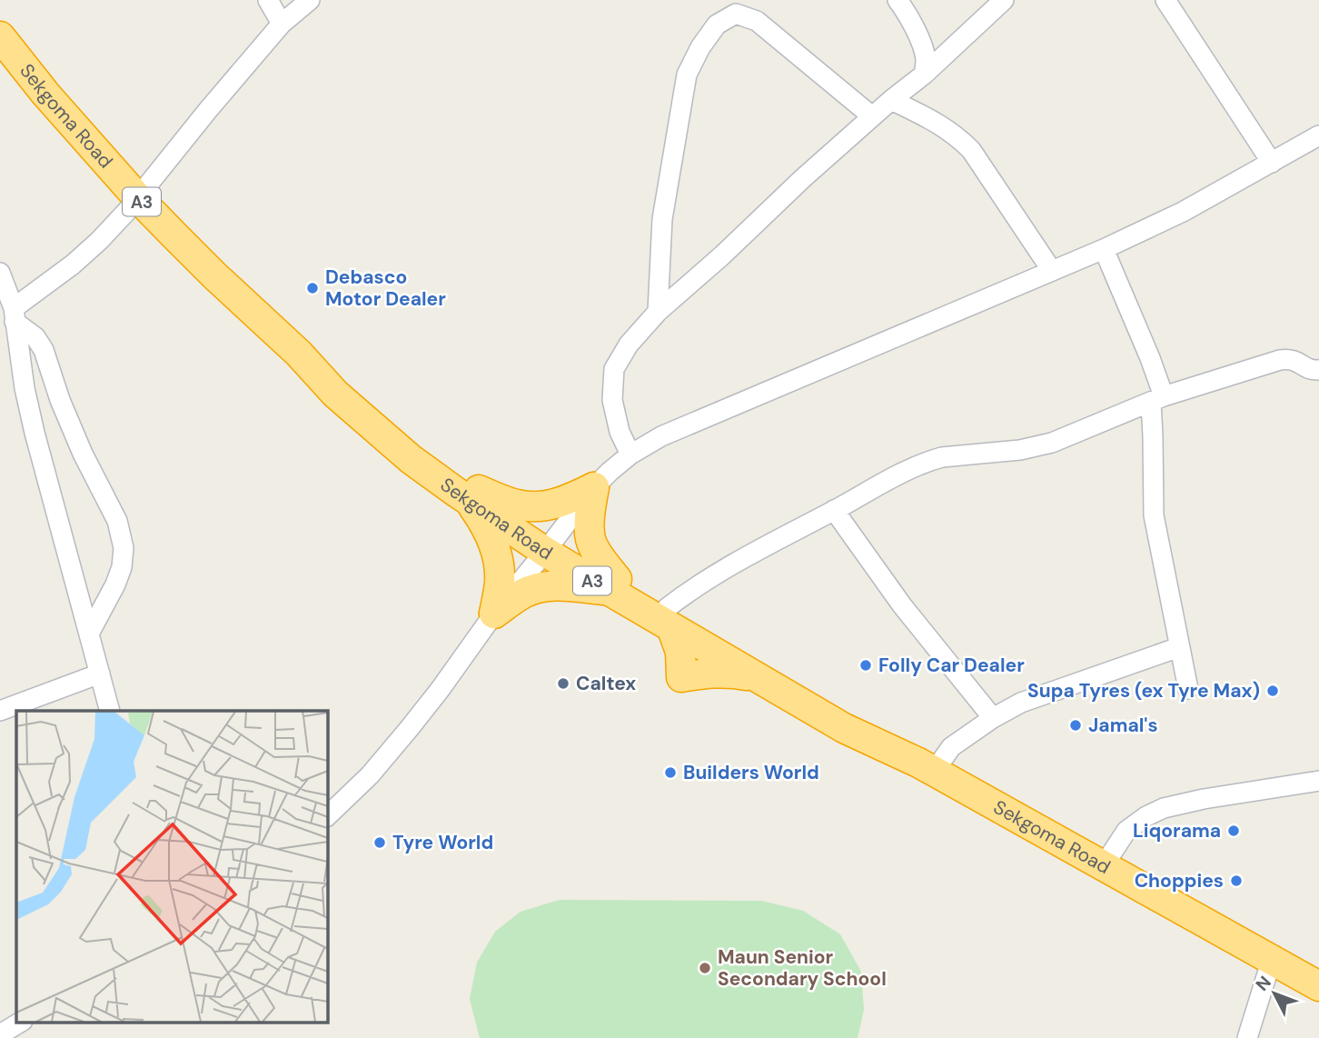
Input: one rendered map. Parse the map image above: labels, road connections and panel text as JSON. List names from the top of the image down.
{
  "streets": {
    "highway": ["Sekgoma Road", "A3"]
  },
  "places": [
    "Debasco Motor Dealer",
    "Folly Car Dealer",
    "Caltex",
    "Supa Tyres (ex Tyre Max)",
    "Jamal's",
    "Builders World",
    "Liqorama",
    "Tyre World",
    "Choppies",
    "Maun Senior Secondary School"
  ],
  "north": "top left"
}
